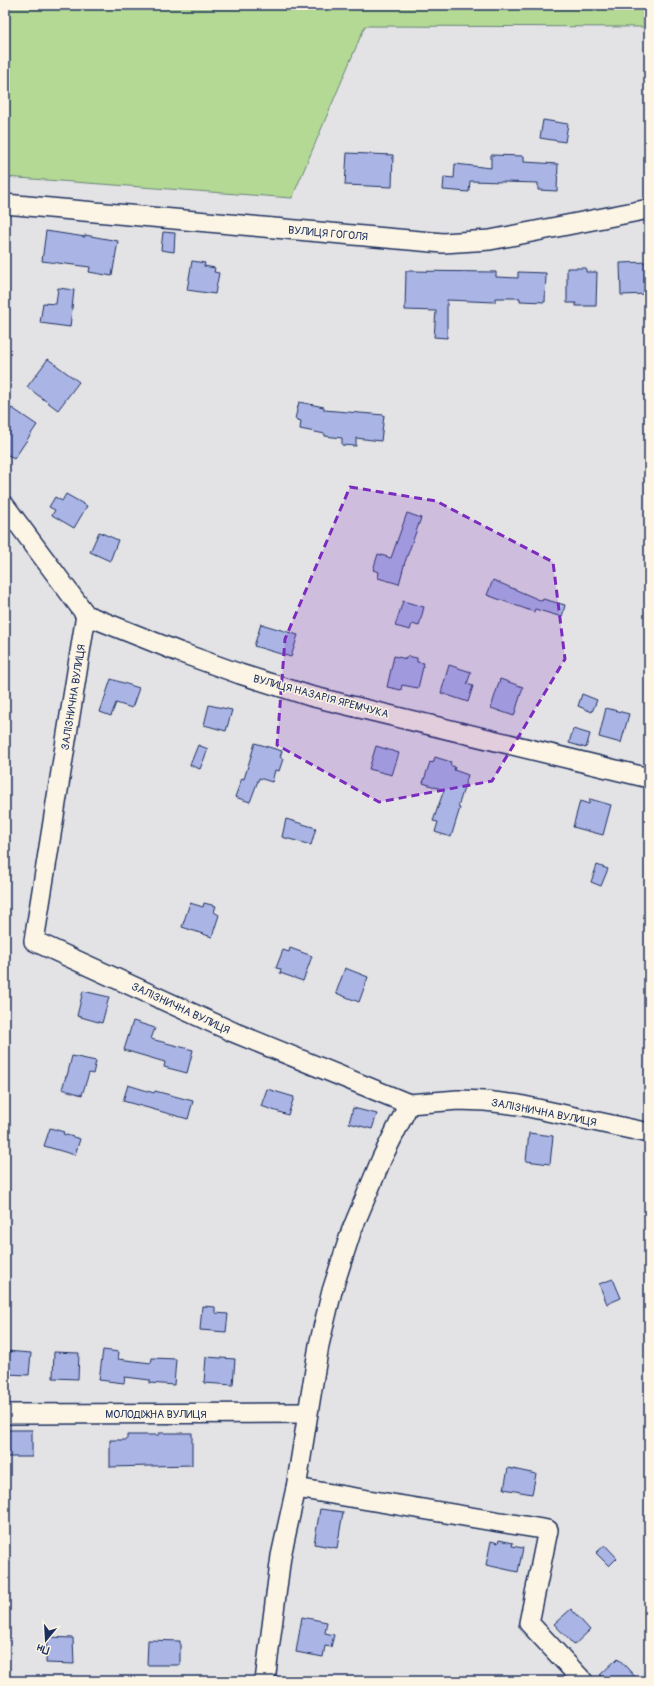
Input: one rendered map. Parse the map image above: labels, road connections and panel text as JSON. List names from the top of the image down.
{
  "streets": {
    "street": [
      "ВУЛИЦЯ ГОГОЛЯ",
      "ВУЛИЦЯ НАЗАРІЯ ЯРЕМЧУКА",
      "ЗАЛІЗНИЧНА ВУЛИЦЯ",
      "МОЛОДІЖНА ВУЛИЦЯ"
    ]
  },
  "crossings": [
    ["ВУЛИЦЯ НАЗАРІЯ ЯРЕМЧУКА", "ЗАЛІЗНИЧНА ВУЛИЦЯ"]
  ],
  "north": "bottom"
}
